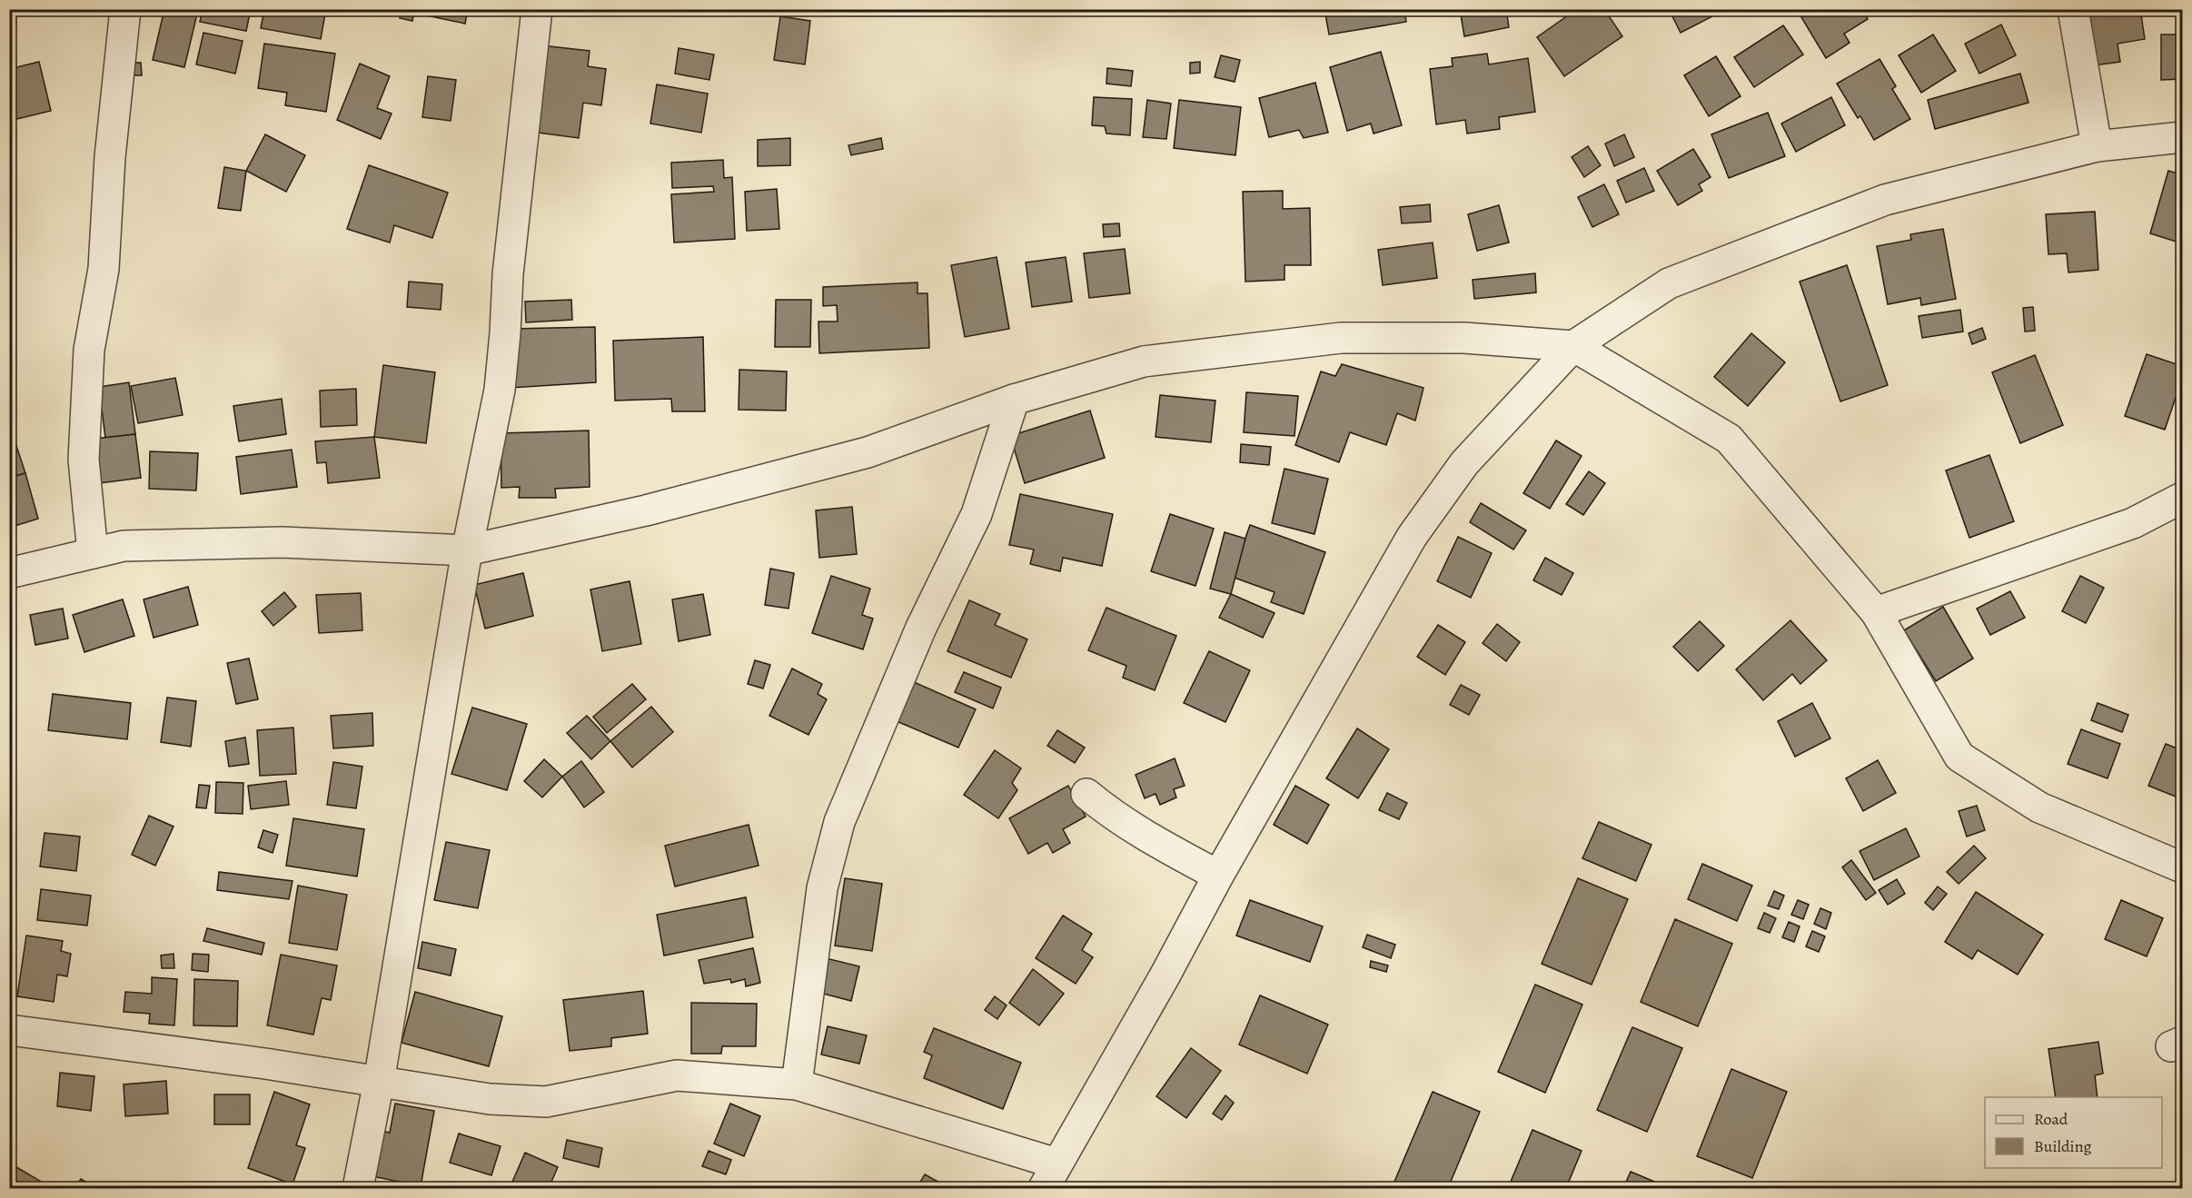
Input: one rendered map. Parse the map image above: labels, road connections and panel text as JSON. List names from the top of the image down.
{
  "legend": ["Road", "Building"]
}
